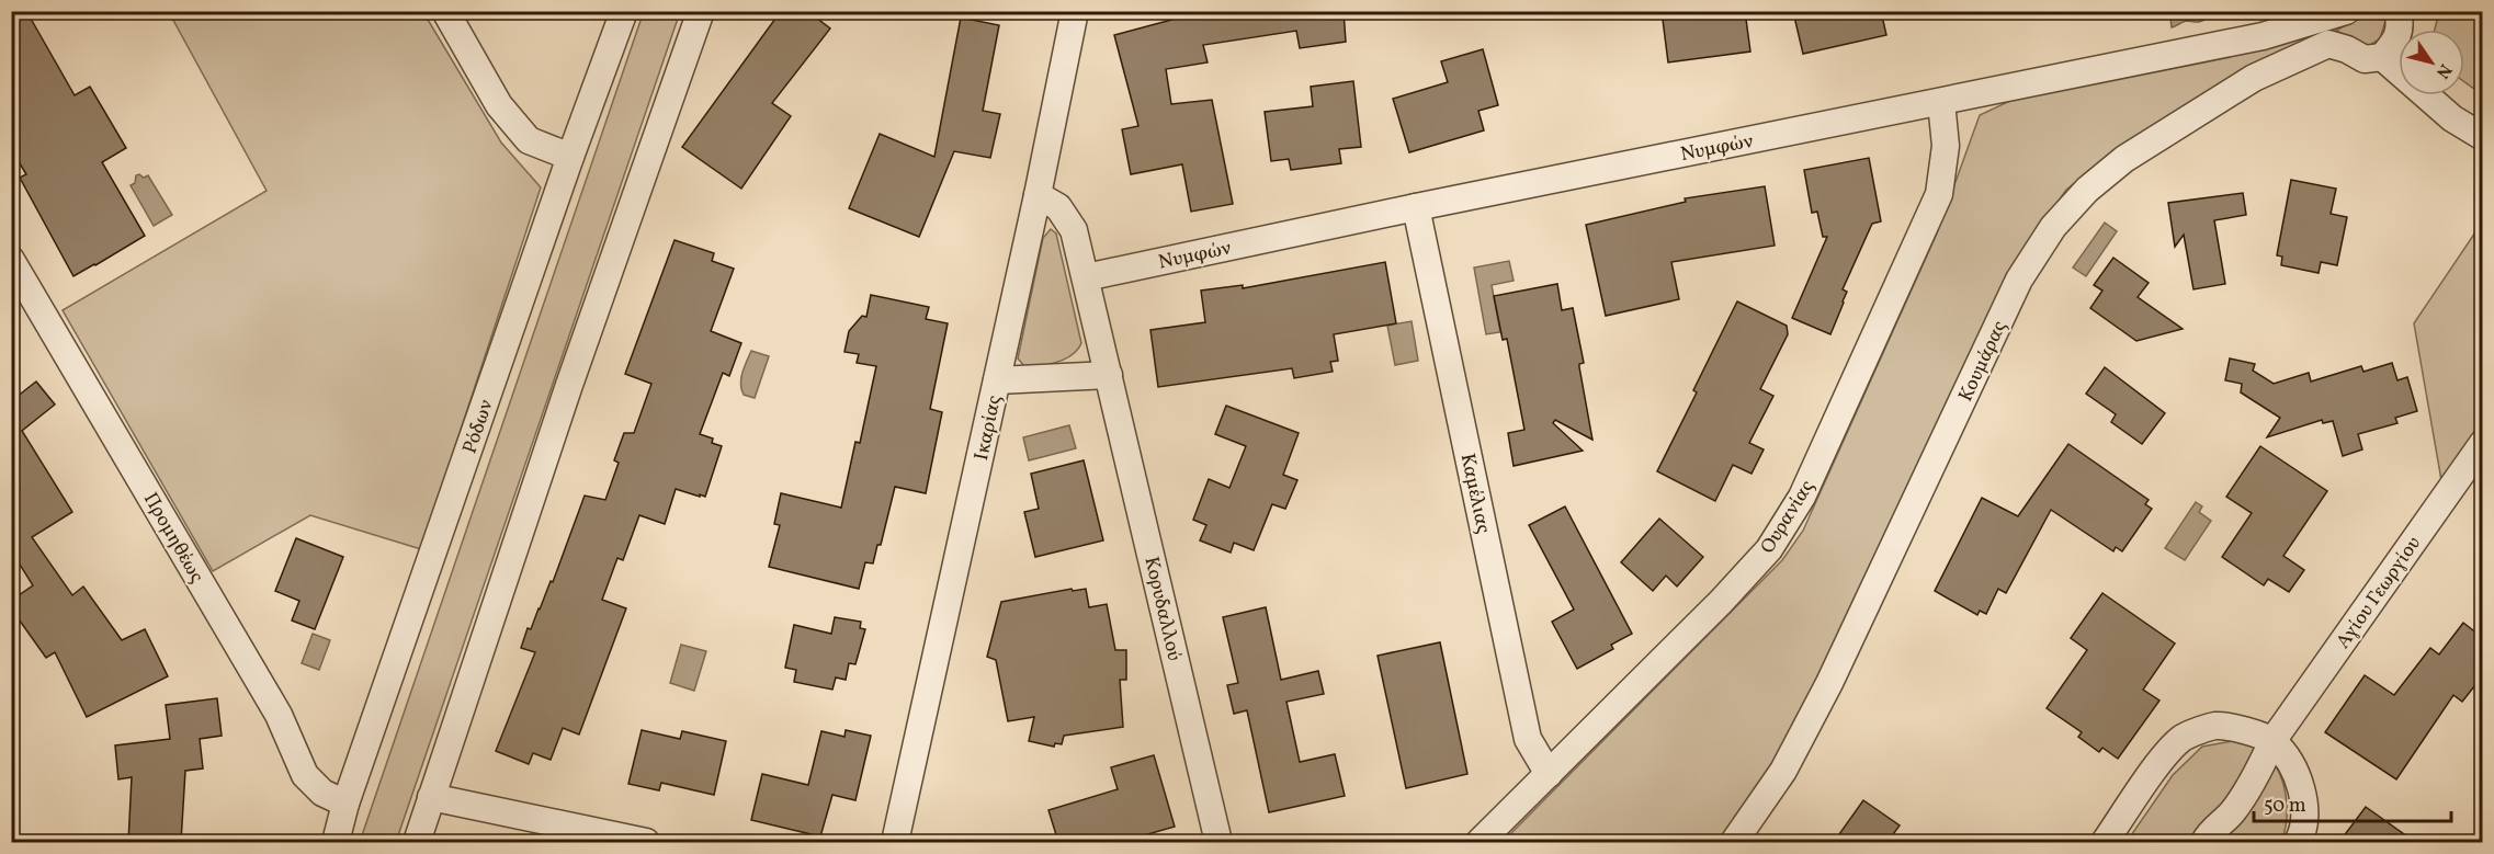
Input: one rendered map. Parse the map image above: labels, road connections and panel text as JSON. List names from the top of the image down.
{
  "streets": {
    "street": [
      "Νυμφών",
      "Κουμάρας",
      "Ρόδων",
      "Ικαρίας",
      "Καμέλιας",
      "Ουρανίας",
      "Προμηθέως",
      "Αγίου Γεωργίου",
      "Κορυδαλλού"
    ]
  },
  "crossings": [
    ["Νυμφών", "Καμέλιας"],
    ["Νυμφών", "Ουρανίας"],
    ["Νυμφών", "Κορυδαλλού"],
    ["Ρόδων", "Προμηθέως"],
    ["Ικαρίας", "Κορυδαλλού"],
    ["Καμέλιας", "Ουρανίας"]
  ],
  "scale_bar": "50 m",
  "north": "bottom right"
}
